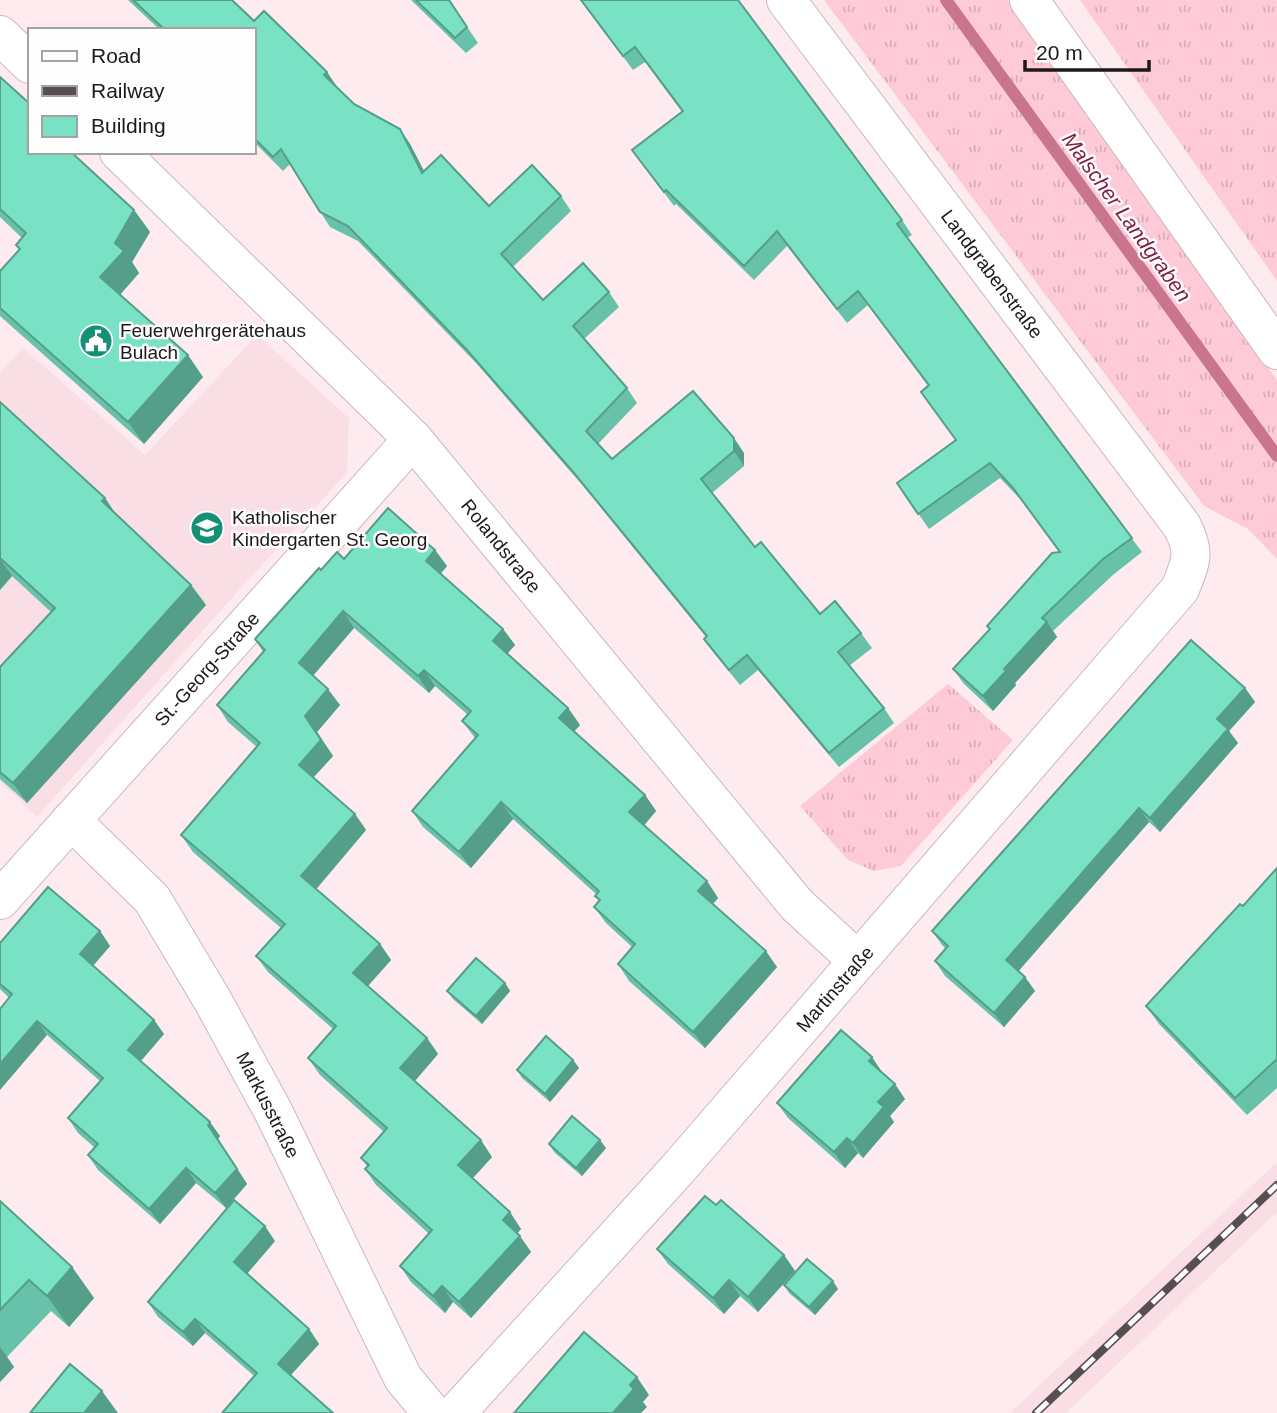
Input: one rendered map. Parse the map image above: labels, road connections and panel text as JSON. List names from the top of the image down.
{
  "streets": {
    "street": [
      "Landgrabenstraße",
      "Rolandstraße",
      "St.-Georg-Straße",
      "Martinstraße",
      "Markusstraße"
    ]
  },
  "crossings": [
    ["Landgrabenstraße", "Martinstraße"],
    ["Rolandstraße", "St.-Georg-Straße"],
    ["Rolandstraße", "Martinstraße"],
    ["St.-Georg-Straße", "Markusstraße"]
  ],
  "water": ["Malscher Landgraben"],
  "places": {
    "public building": ["Feuerwehrgerätehaus Bulach"],
    "school or university": ["Katholischer Kindergarten St. Georg"]
  },
  "legend": ["Road", "Railway", "Building"],
  "scale_bar": "20 m"
}
